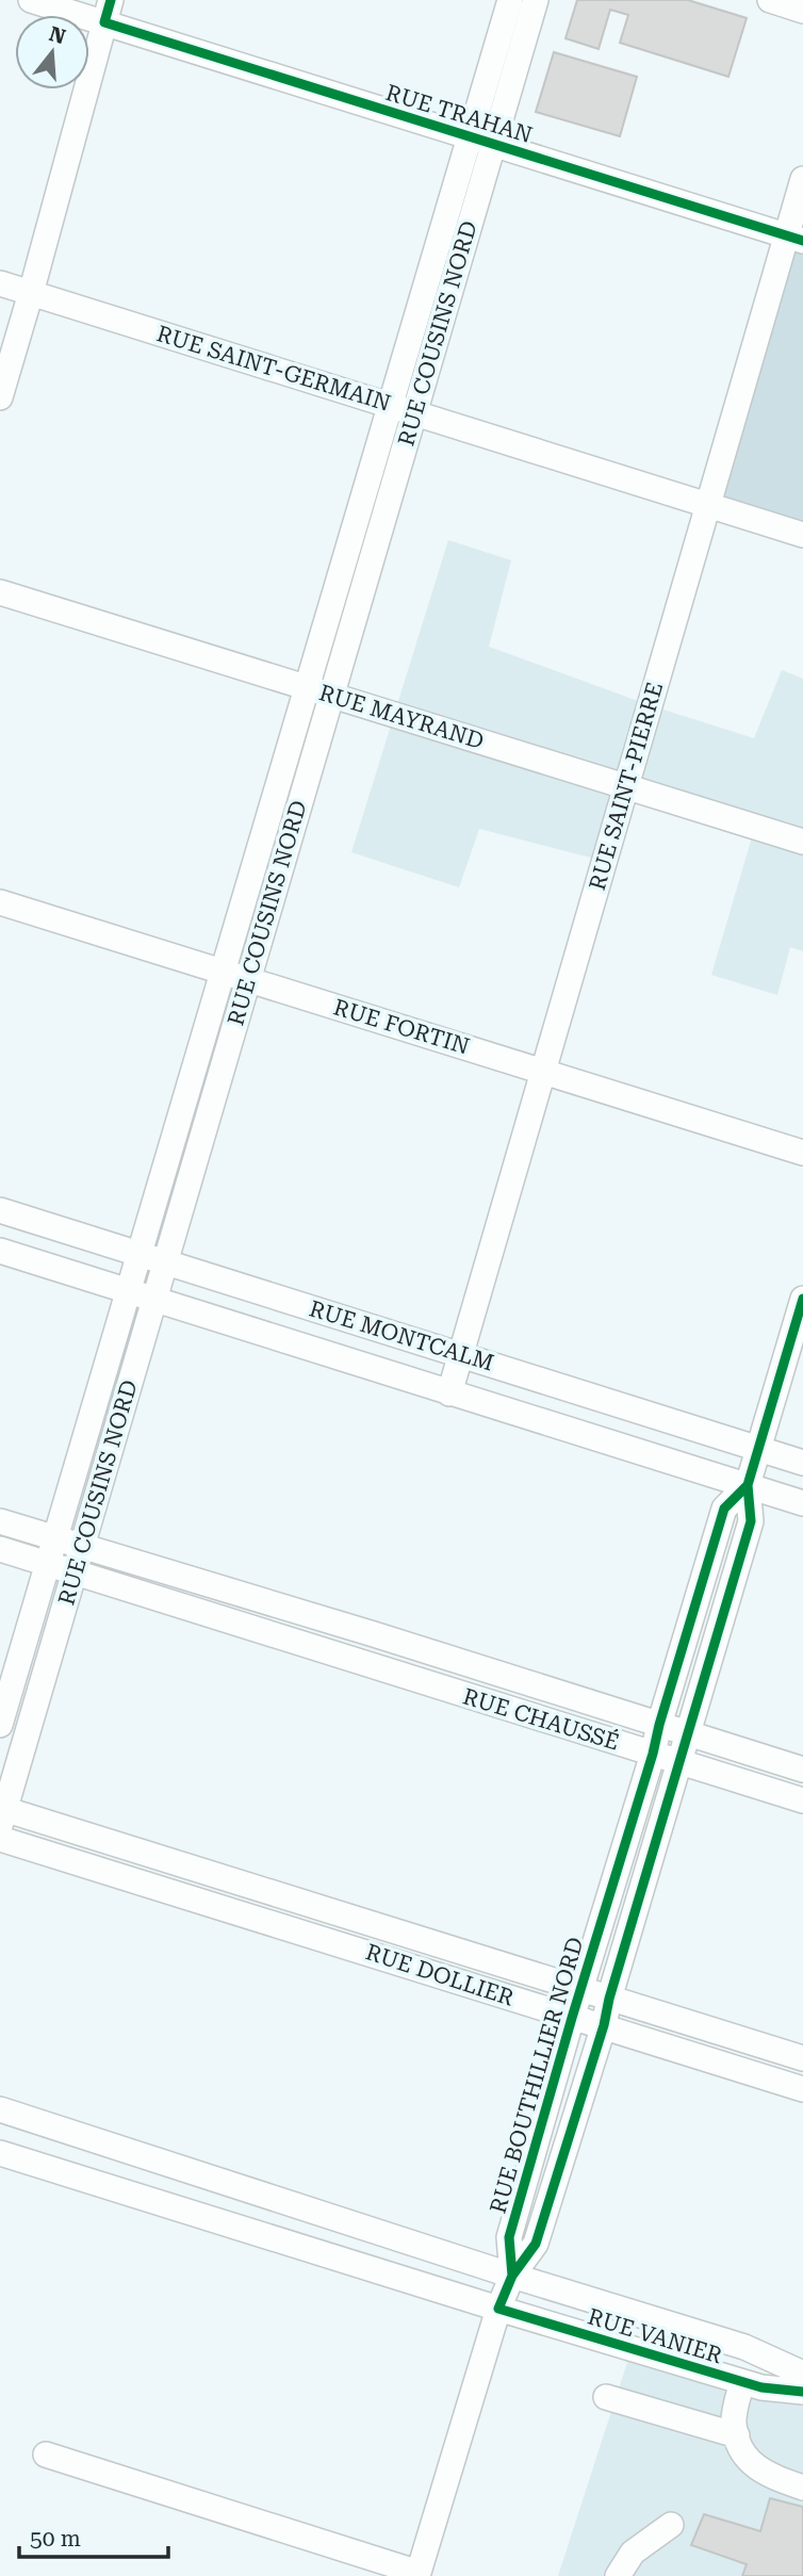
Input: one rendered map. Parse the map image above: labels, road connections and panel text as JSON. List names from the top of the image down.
{
  "streets": {
    "street": [
      "RUE TRAHAN",
      "RUE COUSINS NORD",
      "RUE SAINT-GERMAIN",
      "RUE MAYRAND",
      "RUE SAINT-PIERRE",
      "RUE FORTIN",
      "RUE MONTCALM",
      "RUE CHAUSSÉ",
      "RUE DOLLIER",
      "RUE BOUTHILLIER NORD",
      "RUE VANIER"
    ]
  },
  "crossings": [
    ["RUE TRAHAN", "RUE COUSINS NORD"],
    ["RUE TRAHAN", "RUE SAINT-PIERRE"],
    ["RUE COUSINS NORD", "RUE SAINT-GERMAIN"],
    ["RUE COUSINS NORD", "RUE MAYRAND"],
    ["RUE COUSINS NORD", "RUE FORTIN"],
    ["RUE COUSINS NORD", "RUE MONTCALM"],
    ["RUE COUSINS NORD", "RUE CHAUSSÉ"],
    ["RUE COUSINS NORD", "RUE DOLLIER"],
    ["RUE SAINT-GERMAIN", "RUE SAINT-PIERRE"],
    ["RUE MAYRAND", "RUE SAINT-PIERRE"],
    ["RUE SAINT-PIERRE", "RUE FORTIN"],
    ["RUE SAINT-PIERRE", "RUE MONTCALM"],
    ["RUE MONTCALM", "RUE BOUTHILLIER NORD"],
    ["RUE CHAUSSÉ", "RUE BOUTHILLIER NORD"],
    ["RUE DOLLIER", "RUE BOUTHILLIER NORD"],
    ["RUE BOUTHILLIER NORD", "RUE VANIER"]
  ],
  "scale_bar": "50 m",
  "north": "top"
}
